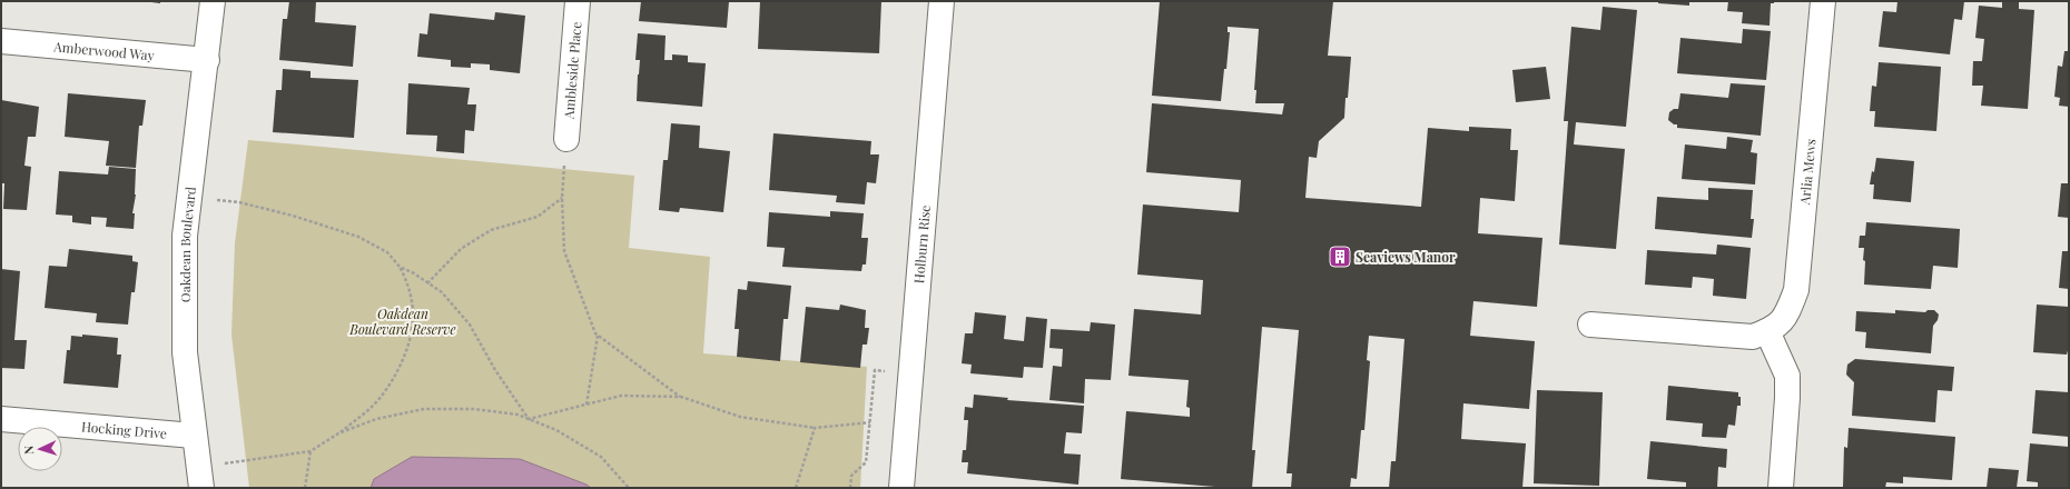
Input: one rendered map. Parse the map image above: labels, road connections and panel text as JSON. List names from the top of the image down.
{
  "streets": {
    "street": [
      "Amberwood Way",
      "Ambleside Place",
      "Arlia Mews",
      "Oakdean Boulevard",
      "Holburn Rise",
      "Hocking Drive"
    ]
  },
  "crossings": [
    ["Amberwood Way", "Oakdean Boulevard"],
    ["Oakdean Boulevard", "Hocking Drive"]
  ],
  "parks": ["Oakdean Boulevard Reserve"],
  "places": {
    "building": ["Seaviews Manor"]
  },
  "north": "left"
}
